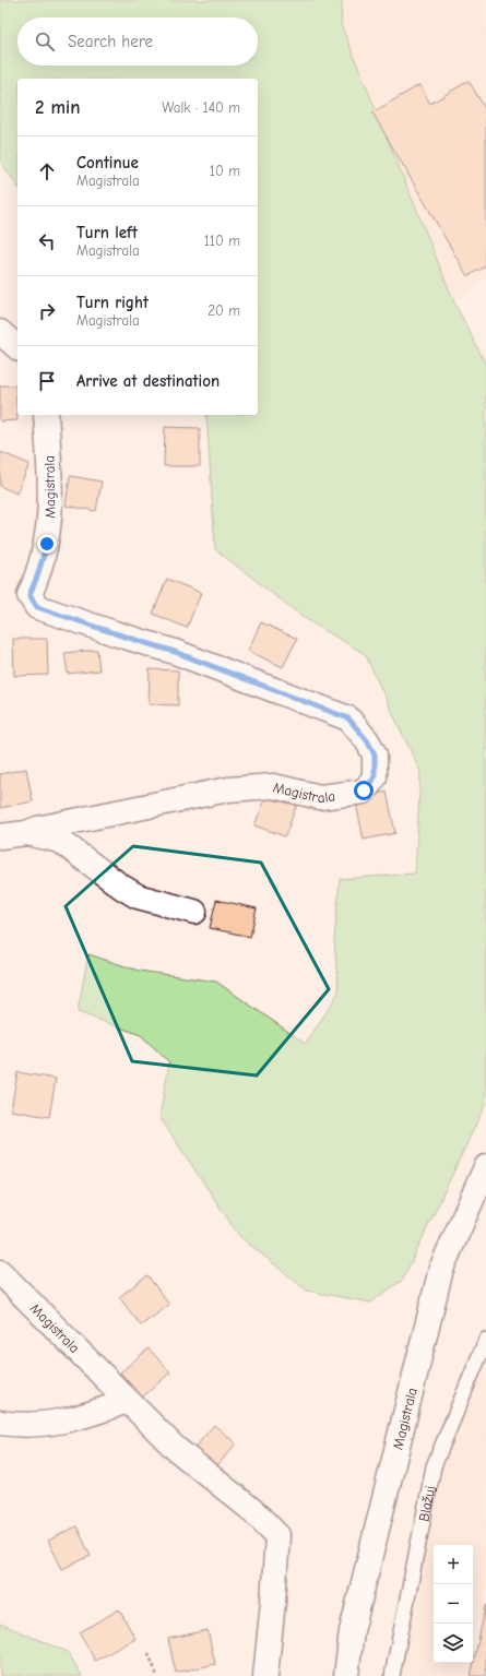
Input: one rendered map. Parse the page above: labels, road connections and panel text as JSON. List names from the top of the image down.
{
  "streets": {
    "street": ["Magistrala"],
    "lane": ["Blažuj"]
  },
  "page": {
    "search": "Search here",
    "heading": ["2 min", "Walk · 140 m"],
    "list": [
      ["Continue", "Magistrala", "10 m"],
      ["Turn left", "Magistrala", "110 m"],
      ["Turn right", "Magistrala", "20 m"],
      "Arrive at destination"
    ],
    "map_buttons": ["+", "−"]
  }
}
